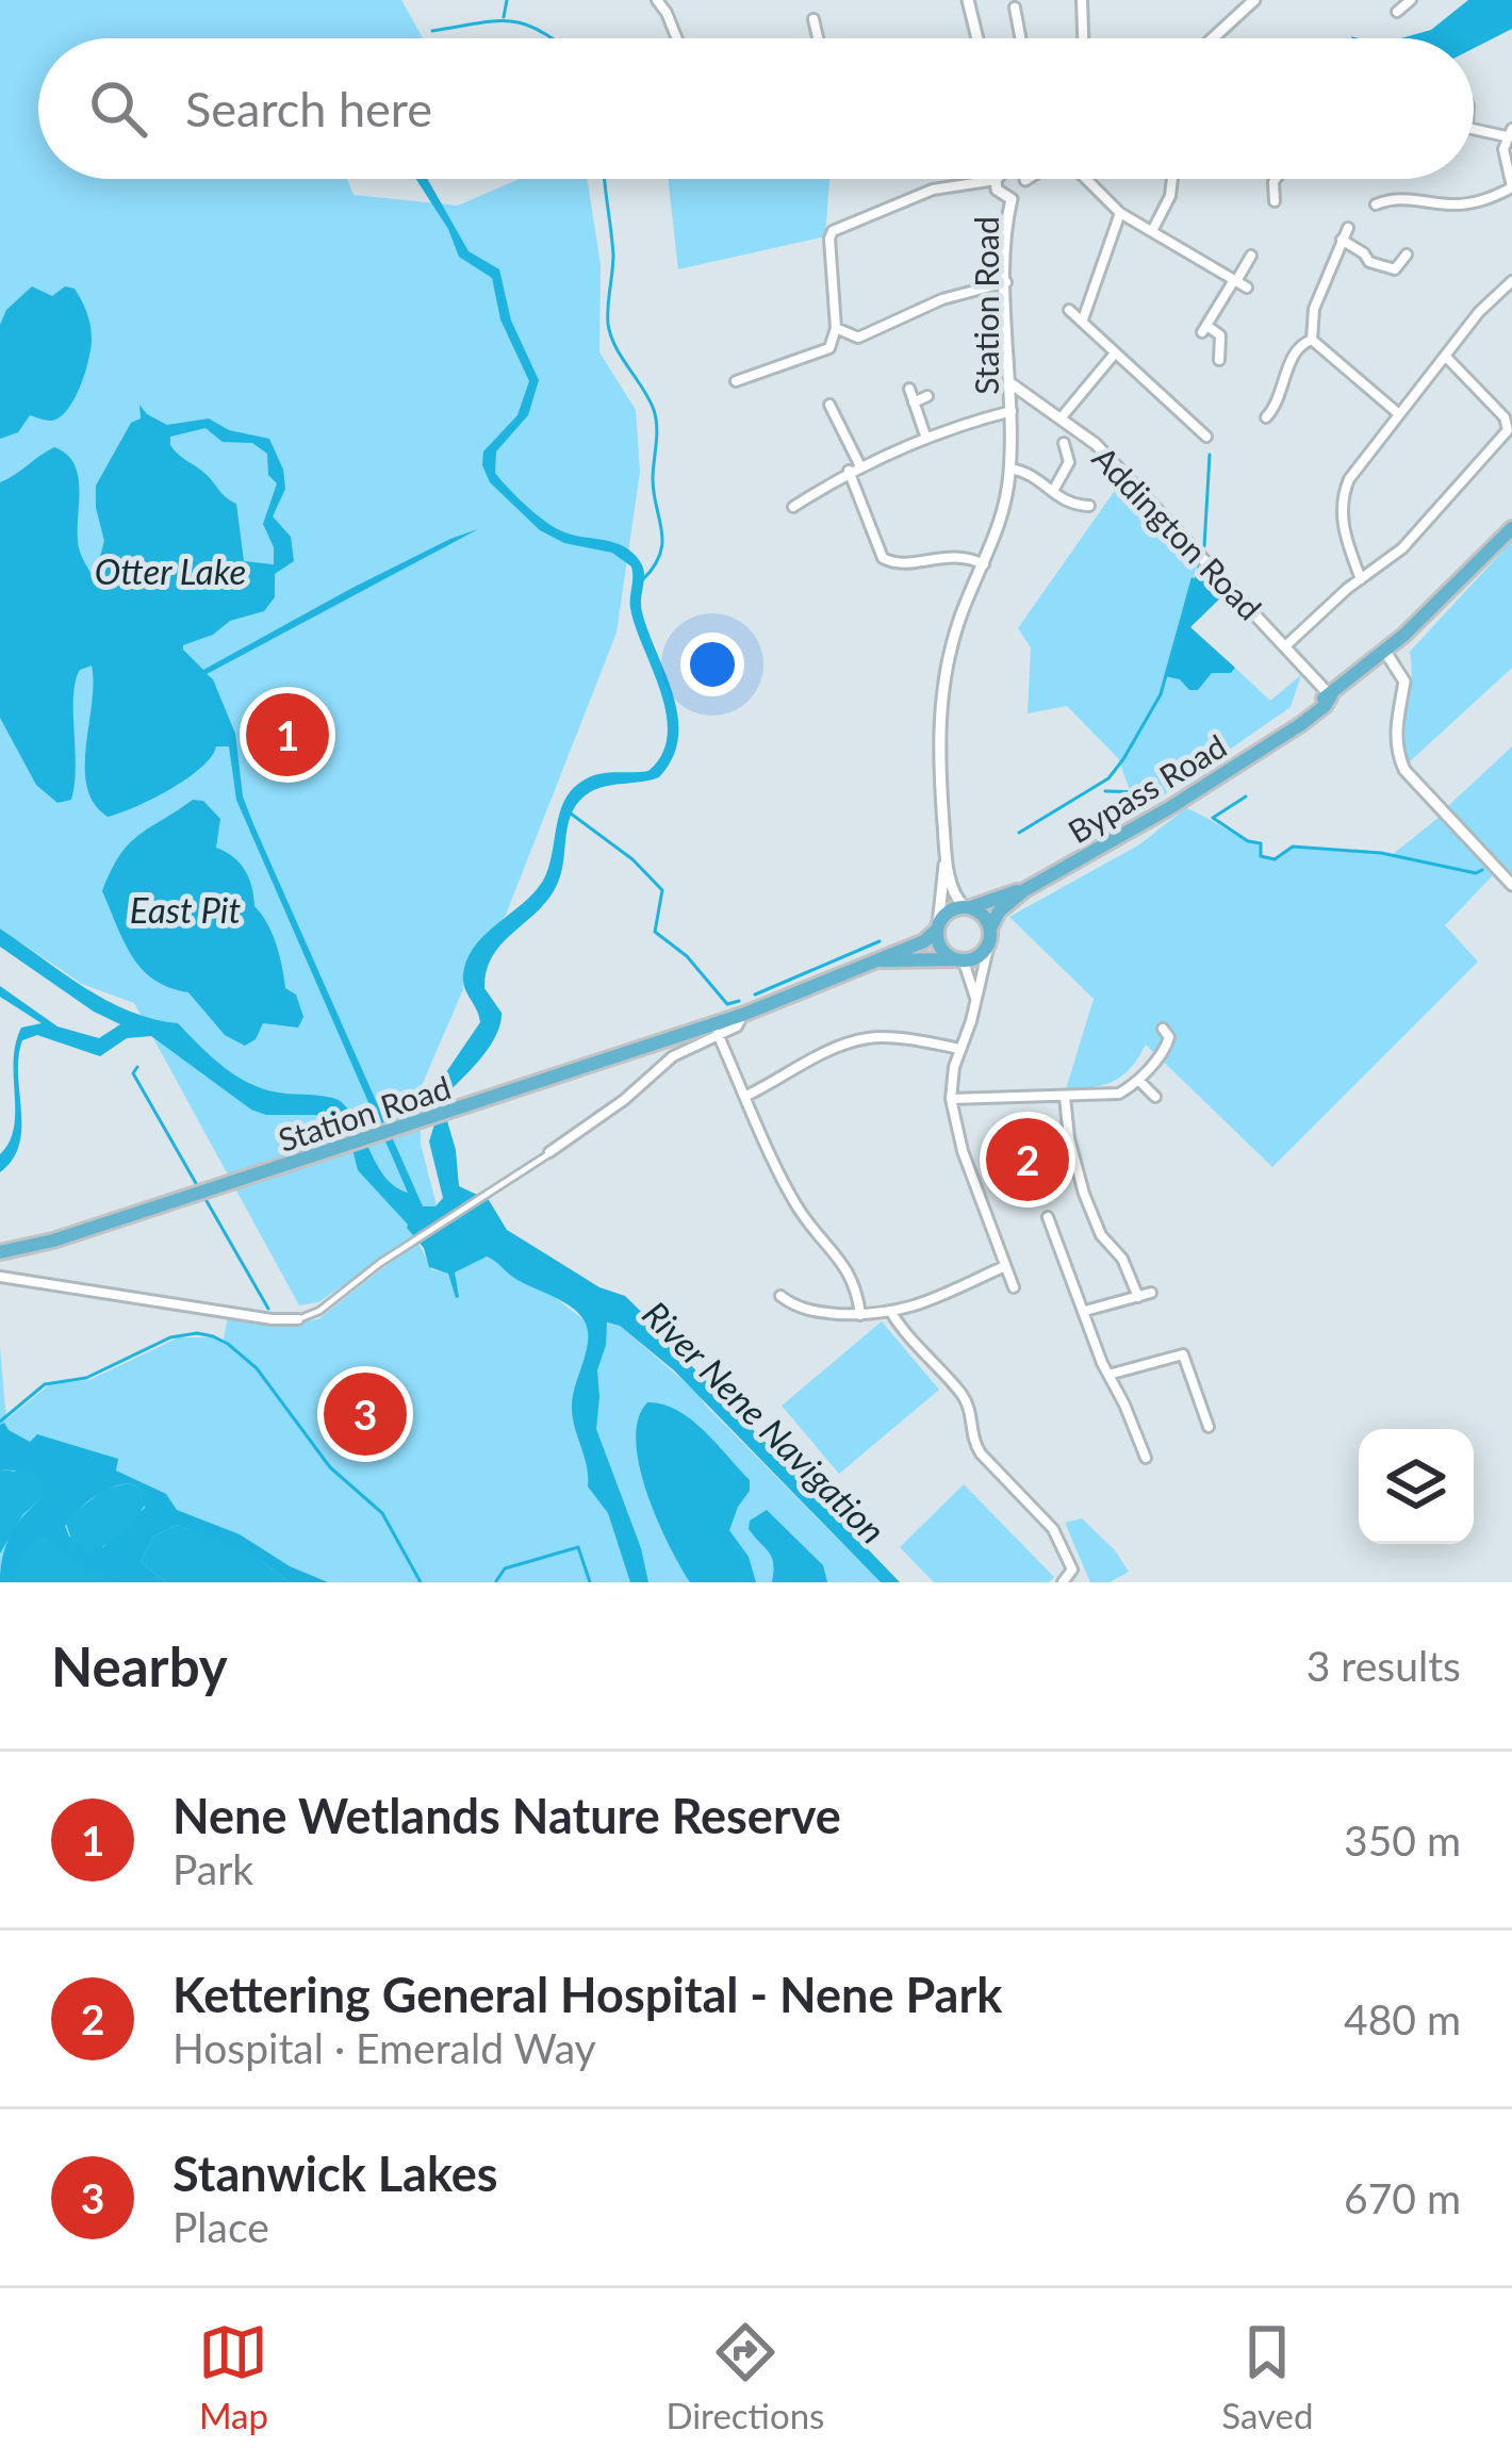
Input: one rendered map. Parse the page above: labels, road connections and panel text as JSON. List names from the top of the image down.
{
  "streets": {
    "highway": ["Station Road", "Bypass Road"],
    "main road": ["Addington Road"]
  },
  "crossings": [
    ["Station Road", "Addington Road"],
    ["Station Road", "Bypass Road"],
    ["Addington Road", "Bypass Road"]
  ],
  "water": ["Otter Lake", "East Pit", "River Nene Navigation"],
  "page": {
    "search": "Search here",
    "pins": ["1", "2", "3"],
    "heading": ["Nearby", "3 results"],
    "list": [
      {
        "mark": "1",
        "name": "Nene Wetlands Nature Reserve",
        "note": "Park",
        "value": "350 m"
      },
      {
        "mark": "2",
        "name": "Kettering General Hospital - Nene Park",
        "note": "Hospital · Emerald Way",
        "value": "480 m"
      },
      {
        "mark": "3",
        "name": "Stanwick Lakes",
        "note": "Place",
        "value": "670 m"
      }
    ],
    "nav": ["Map", "Directions", "Saved"]
  }
}
